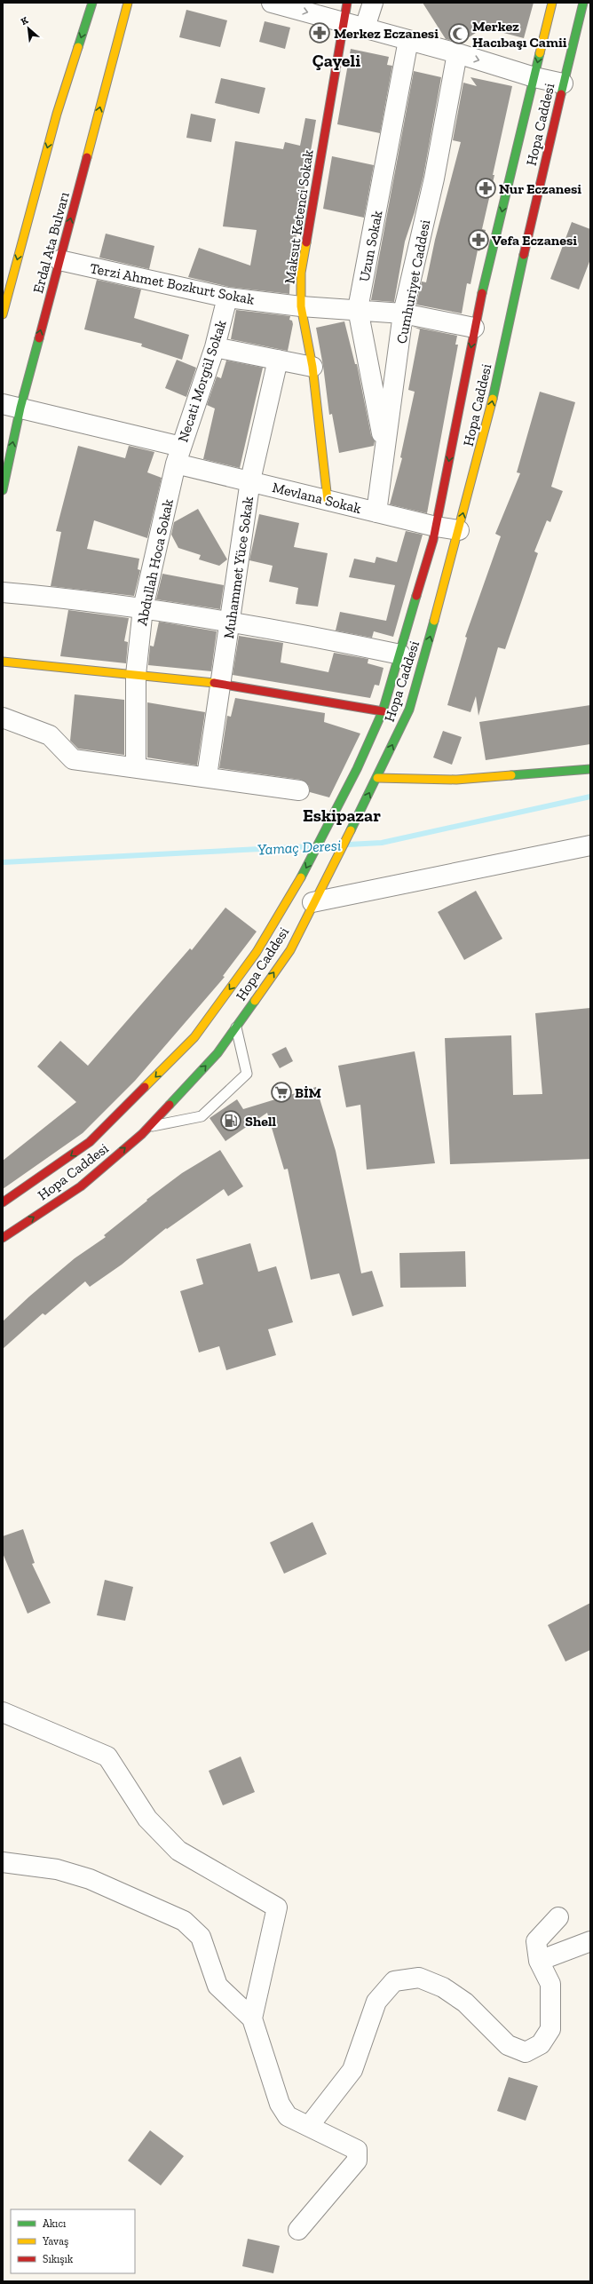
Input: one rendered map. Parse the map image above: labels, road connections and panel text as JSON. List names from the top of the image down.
{
  "streets": {
    "main road": ["Hopa Caddesi", "Maksut Ketenci Sokak", "Erdal Ata Bulvarı"],
    "street": [
      "Uzun Sokak",
      "Cumhuriyet Caddesi",
      "Terzi Ahmet Bozkurt Sokak",
      "Necati Morgül Sokak",
      "Mevlana Sokak",
      "Abdullah Hoca Sokak",
      "Muhammet Yüce Sokak"
    ]
  },
  "crossings": [
    ["Hopa Caddesi", "Terzi Ahmet Bozkurt Sokak"],
    ["Hopa Caddesi", "Mevlana Sokak"],
    ["Maksut Ketenci Sokak", "Terzi Ahmet Bozkurt Sokak"],
    ["Maksut Ketenci Sokak", "Mevlana Sokak"],
    ["Erdal Ata Bulvarı", "Terzi Ahmet Bozkurt Sokak"],
    ["Erdal Ata Bulvarı", "Mevlana Sokak"],
    ["Uzun Sokak", "Cumhuriyet Caddesi"],
    ["Uzun Sokak", "Terzi Ahmet Bozkurt Sokak"],
    ["Cumhuriyet Caddesi", "Terzi Ahmet Bozkurt Sokak"],
    ["Cumhuriyet Caddesi", "Mevlana Sokak"],
    ["Terzi Ahmet Bozkurt Sokak", "Necati Morgül Sokak"],
    ["Necati Morgül Sokak", "Mevlana Sokak"],
    ["Necati Morgül Sokak", "Abdullah Hoca Sokak"],
    ["Mevlana Sokak", "Abdullah Hoca Sokak"],
    ["Mevlana Sokak", "Muhammet Yüce Sokak"]
  ],
  "districts": ["Çayeli", "Eskipazar"],
  "water": ["Yamaç Deresi"],
  "places": {
    "pharmacy": ["Merkez Eczanesi", "Nur Eczanesi", "Vefa Eczanesi"],
    "mosque": ["Merkez Hacıbaşı Camii"],
    "supermarket": ["BİM"],
    "fuel station": ["Shell"]
  },
  "legend": ["Akıcı", "Yavaş", "Sıkışık"],
  "north": "top left"
}
